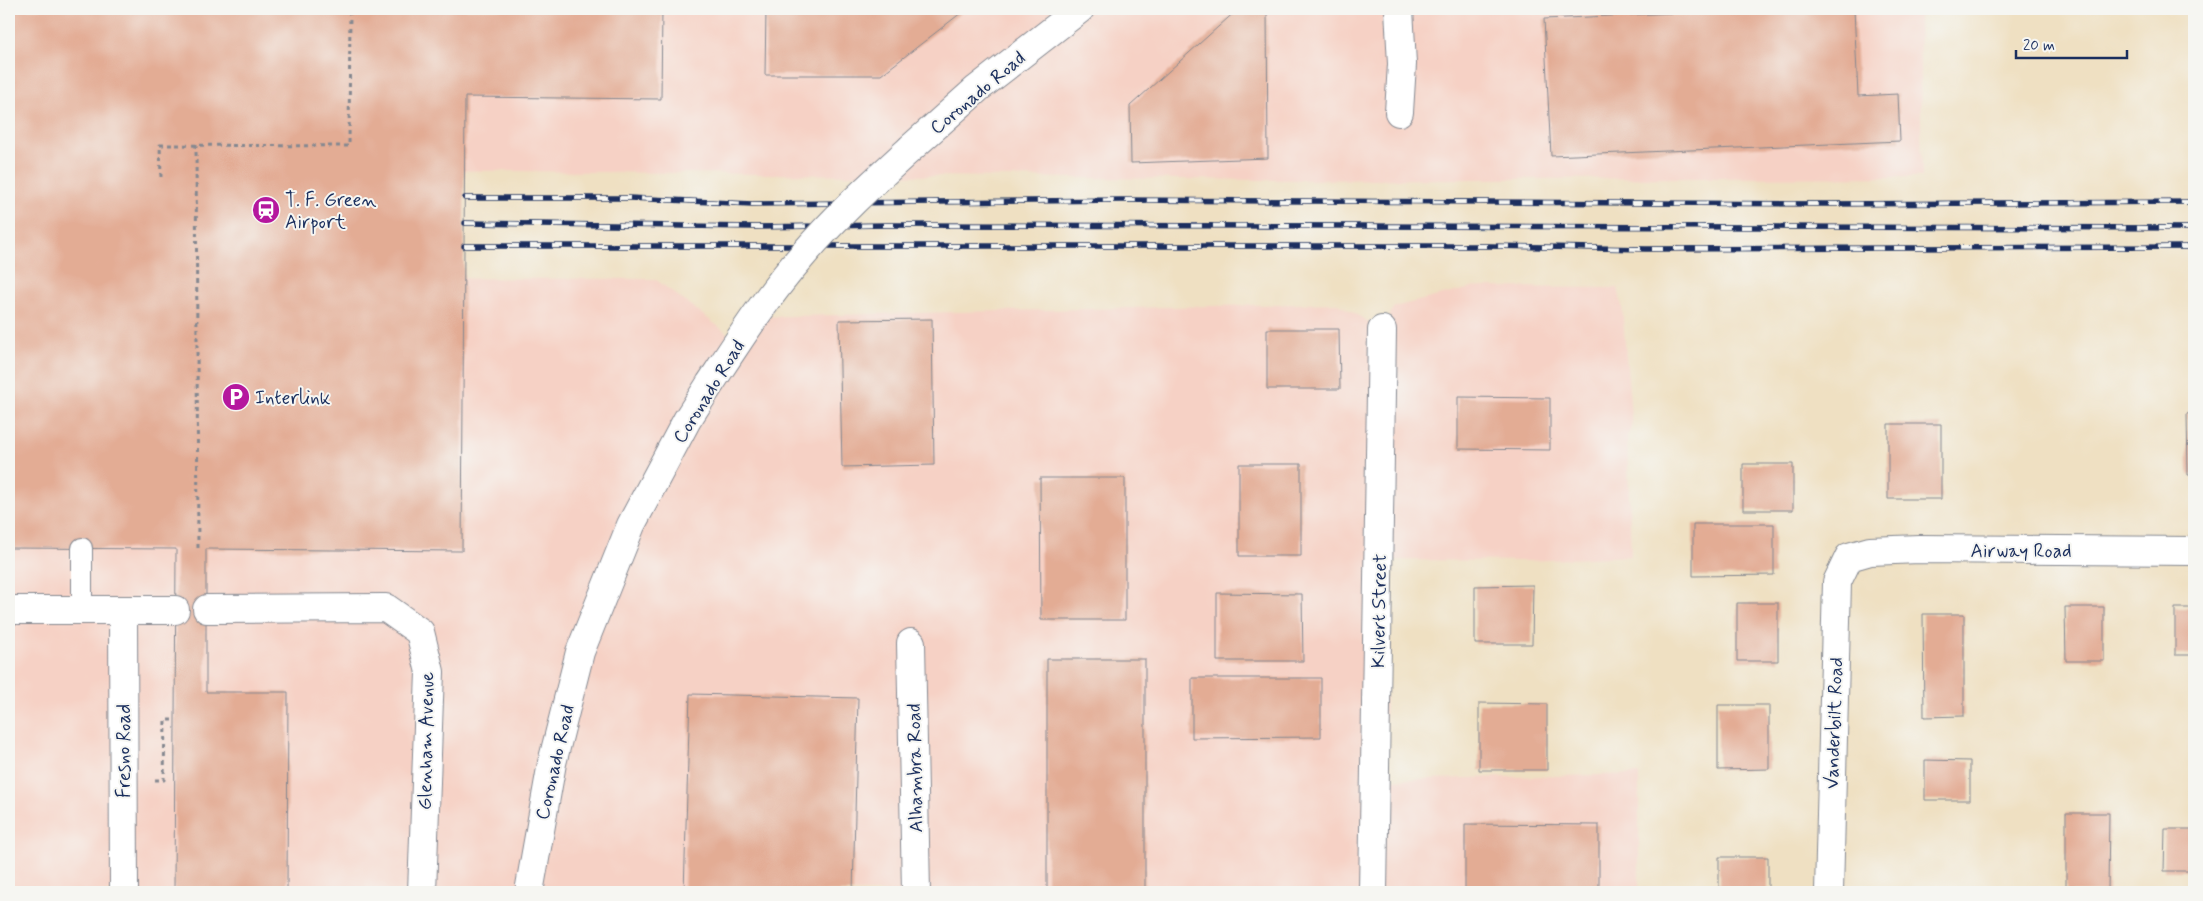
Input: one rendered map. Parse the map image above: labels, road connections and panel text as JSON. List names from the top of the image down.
{
  "streets": {
    "street": [
      "Coronado Road",
      "Airway Road",
      "Kilvert Street",
      "Vanderbilt Road",
      "Glenham Avenue",
      "Fresno Road",
      "Alhambra Road"
    ]
  },
  "crossings": [
    ["Airway Road", "Vanderbilt Road"]
  ],
  "places": {
    "station": ["T. F. Green Airport"],
    "parking": ["Interlink"]
  },
  "scale_bar": "20 m"
}
